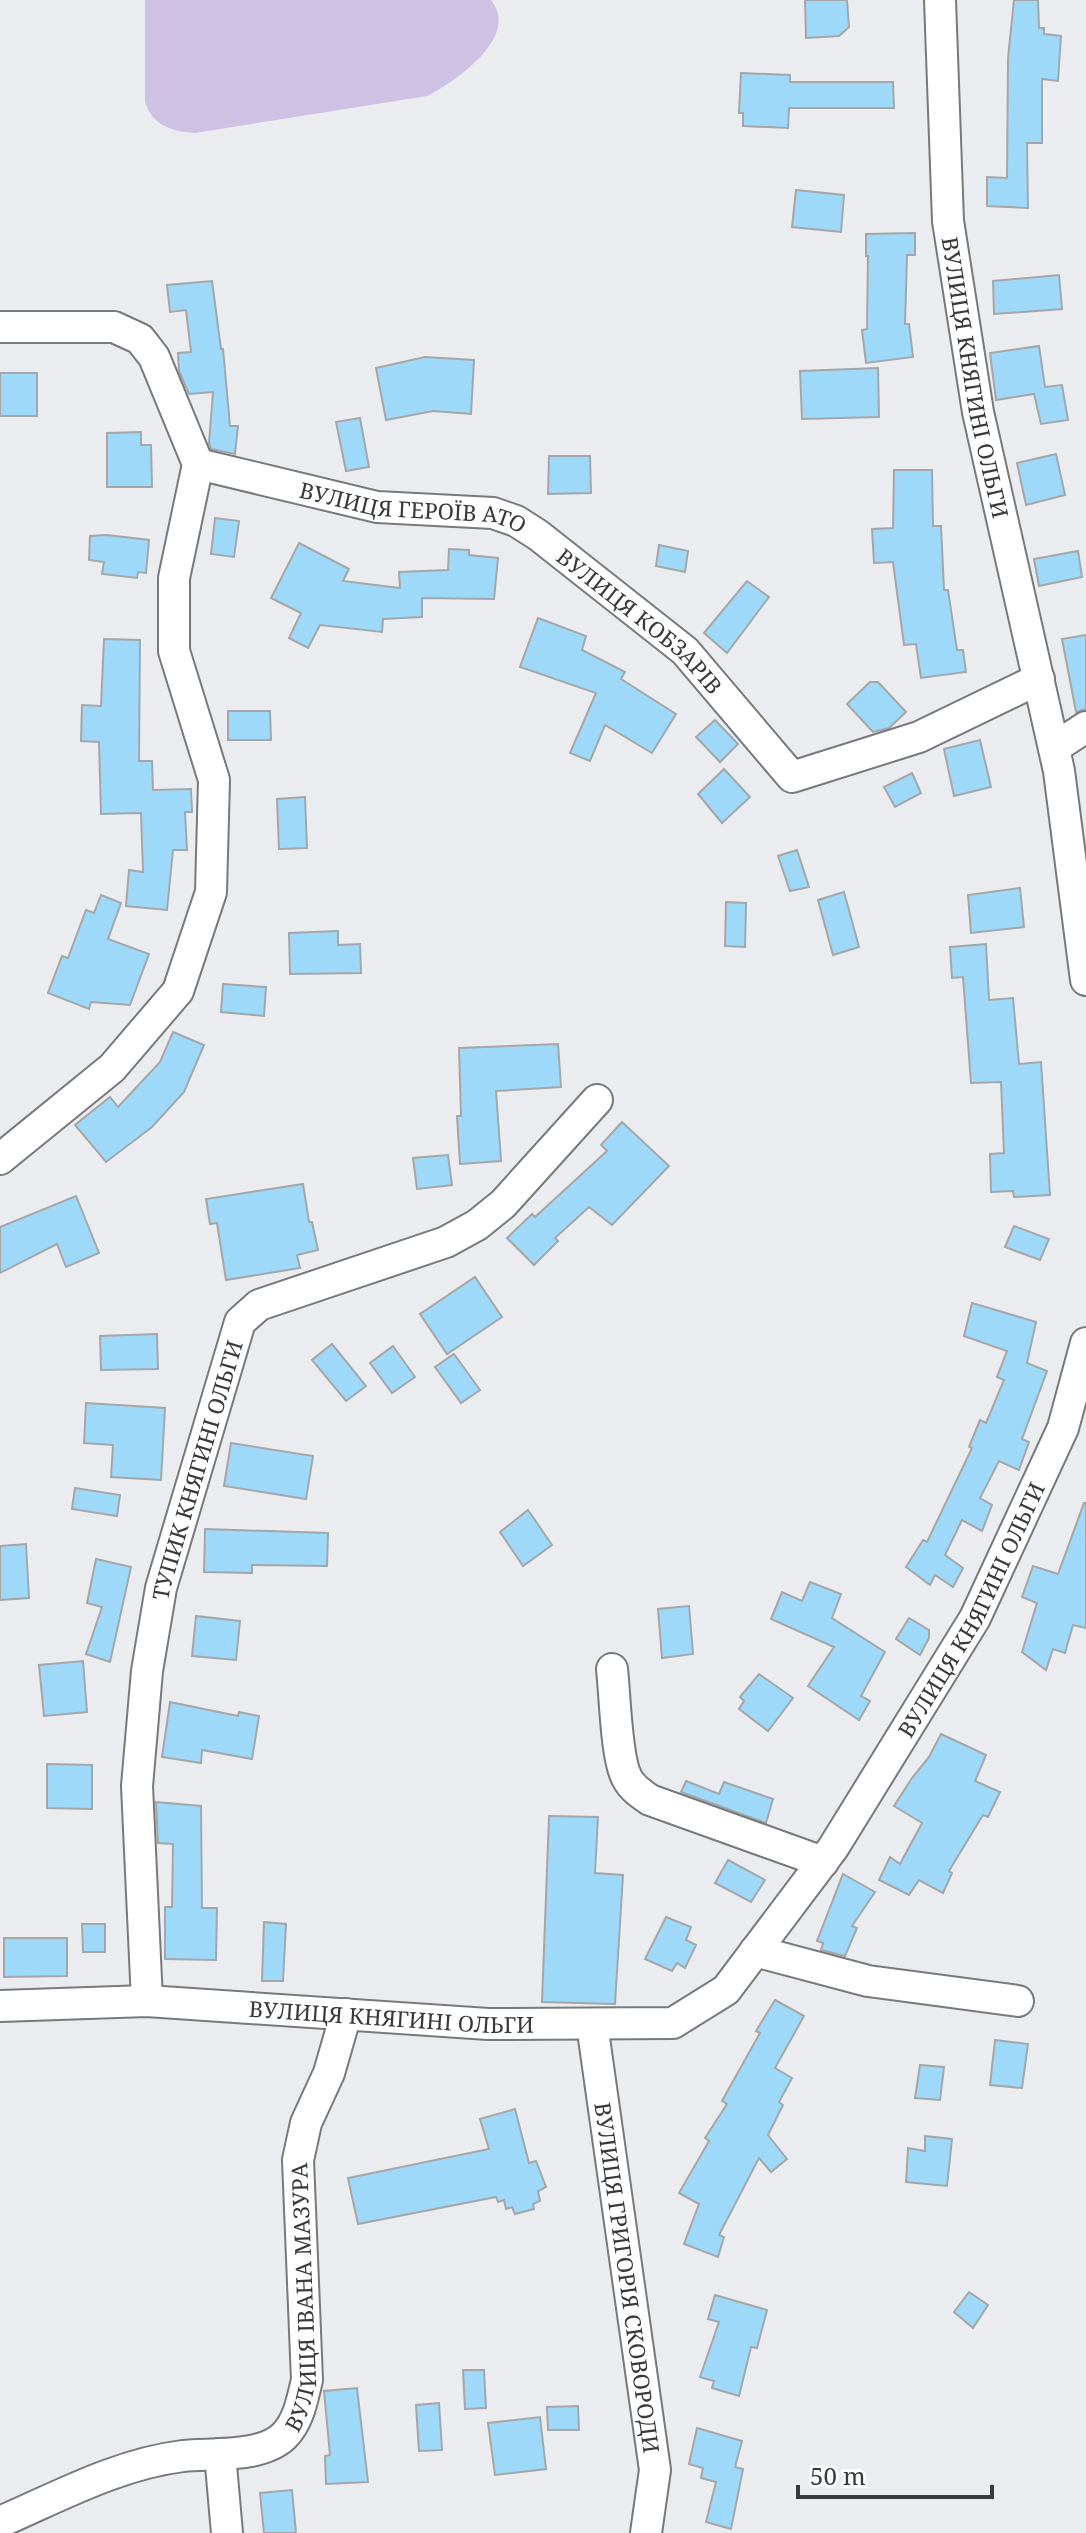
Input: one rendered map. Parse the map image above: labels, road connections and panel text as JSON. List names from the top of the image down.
{
  "streets": {
    "street": [
      "ВУЛИЦЯ КНЯГИНІ ОЛЬГИ",
      "ВУЛИЦЯ ГЕРОЇВ АТО",
      "ТУПИК КНЯГИНІ ОЛЬГИ",
      "ВУЛИЦЯ ГРИГОРІЯ СКОВОРОДИ",
      "ВУЛИЦЯ ІВАНА МАЗУРА"
    ]
  },
  "crossings": [
    ["ВУЛИЦЯ КНЯГИНІ ОЛЬГИ", "ВУЛИЦЯ ГЕРОЇВ АТО"],
    ["ВУЛИЦЯ КНЯГИНІ ОЛЬГИ", "ТУПИК КНЯГИНІ ОЛЬГИ"],
    ["ВУЛИЦЯ КНЯГИНІ ОЛЬГИ", "ВУЛИЦЯ ГРИГОРІЯ СКОВОРОДИ"],
    ["ВУЛИЦЯ КНЯГИНІ ОЛЬГИ", "ВУЛИЦЯ ІВАНА МАЗУРА"]
  ],
  "scale_bar": "50 m"
}
